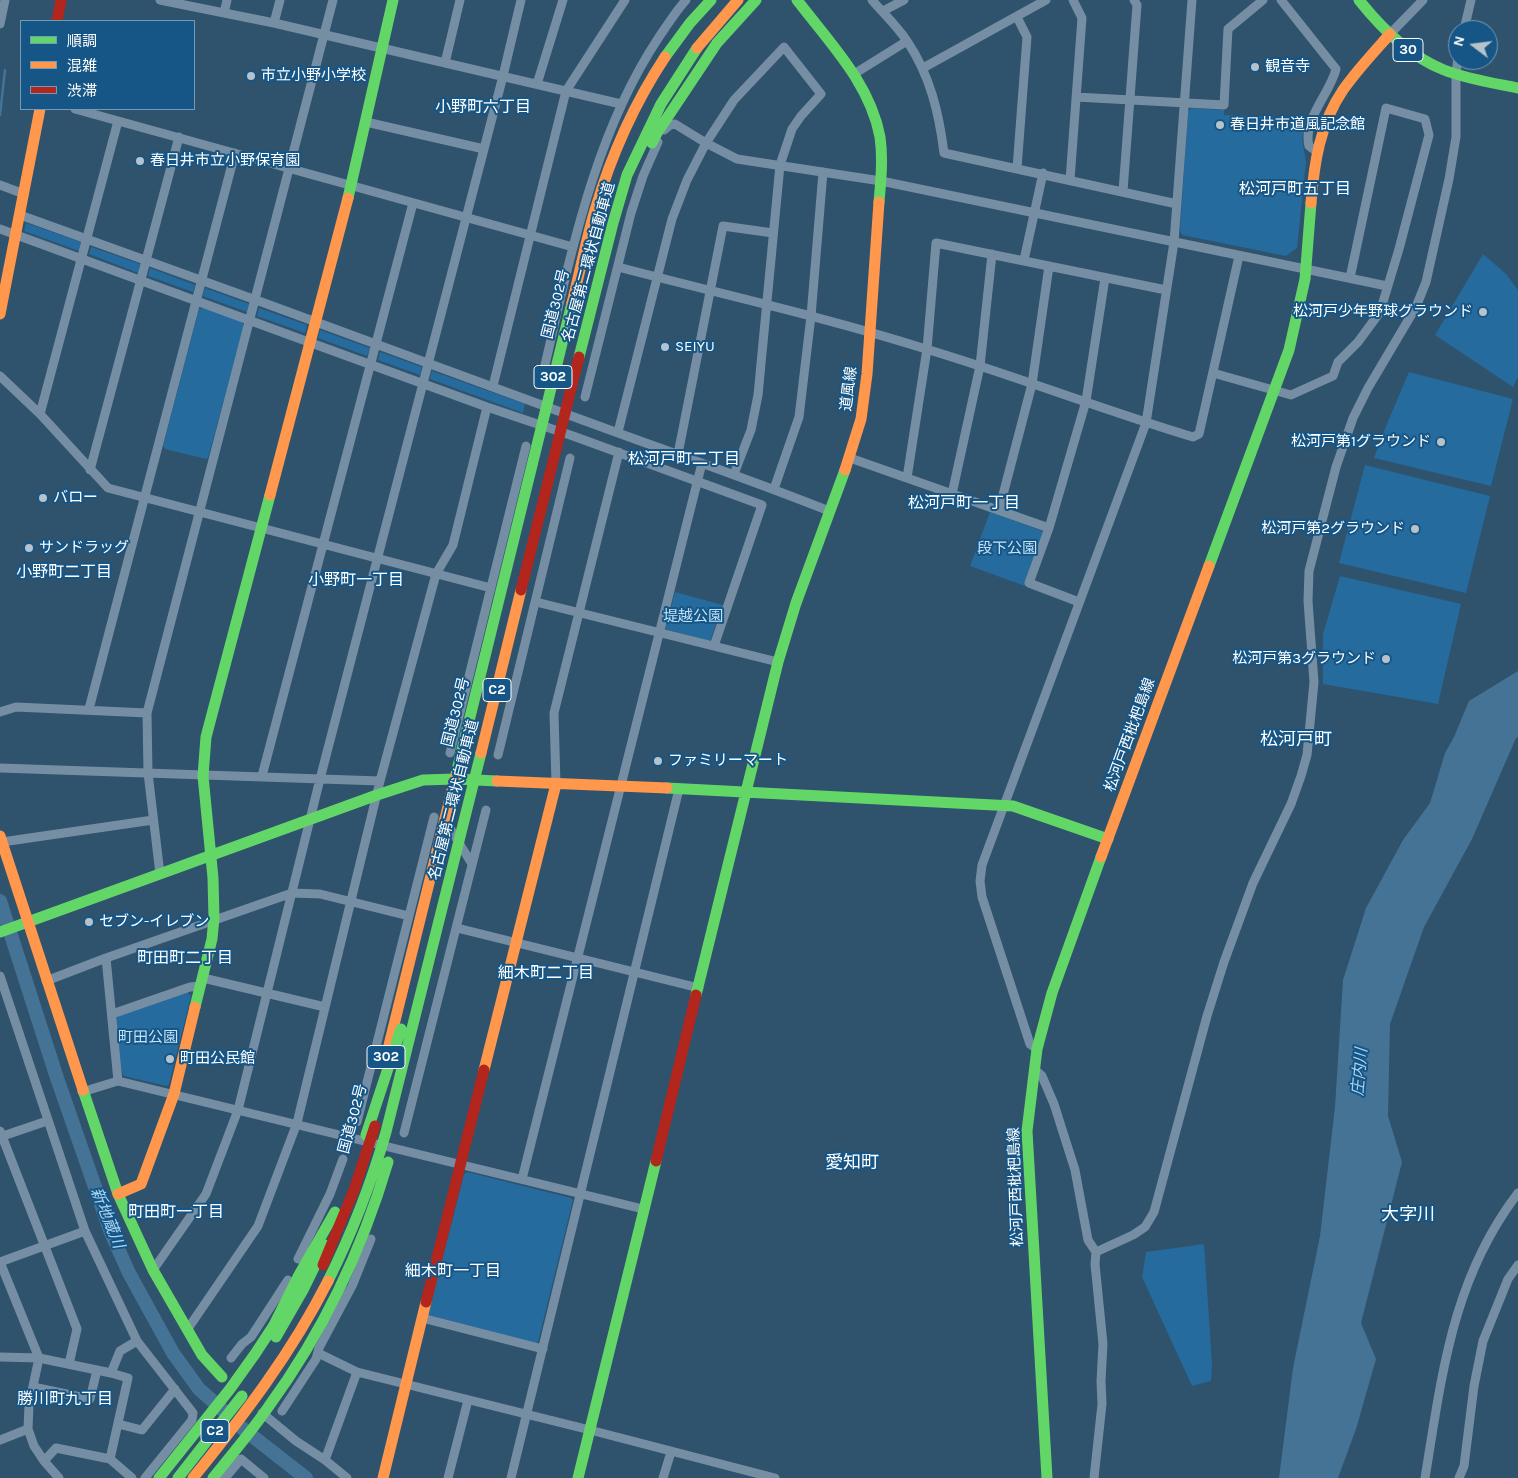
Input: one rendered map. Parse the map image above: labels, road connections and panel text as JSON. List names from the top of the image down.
{
  "streets": {
    "main road": [
      "30",
      "名古屋第二環状自動車道",
      "国道302号",
      "302",
      "道風線",
      "C2",
      "松河戸西枇杷島線"
    ]
  },
  "crossings": [
    ["30", "松河戸西枇杷島線"],
    ["名古屋第二環状自動車道", "国道302号"]
  ],
  "districts": [
    "小野町六丁目",
    "松河戸町五丁目",
    "松河戸町二丁目",
    "松河戸町一丁目",
    "小野町二丁目",
    "小野町一丁目",
    "松河戸町",
    "町田町二丁目",
    "細木町二丁目",
    "愛知町",
    "町田町一丁目",
    "大字川",
    "細木町一丁目",
    "勝川町九丁目"
  ],
  "water": ["庄内川", "新地蔵川"],
  "parks": ["段下公園", "堤越公園", "町田公園"],
  "places": [
    "観音寺",
    "市立小野小学校",
    "春日井市道風記念館",
    "春日井市立小野保育園",
    "松河戸少年野球グラウンド",
    "SEIYU",
    "松河戸第1グラウンド",
    "バロー",
    "松河戸第2グラウンド",
    "サンドラッグ",
    "松河戸第3グラウンド",
    "ファミリーマート",
    "セブン-イレブン",
    "町田公民館"
  ],
  "legend": ["順調", "混雑", "渋滞"],
  "north": "left"
}
